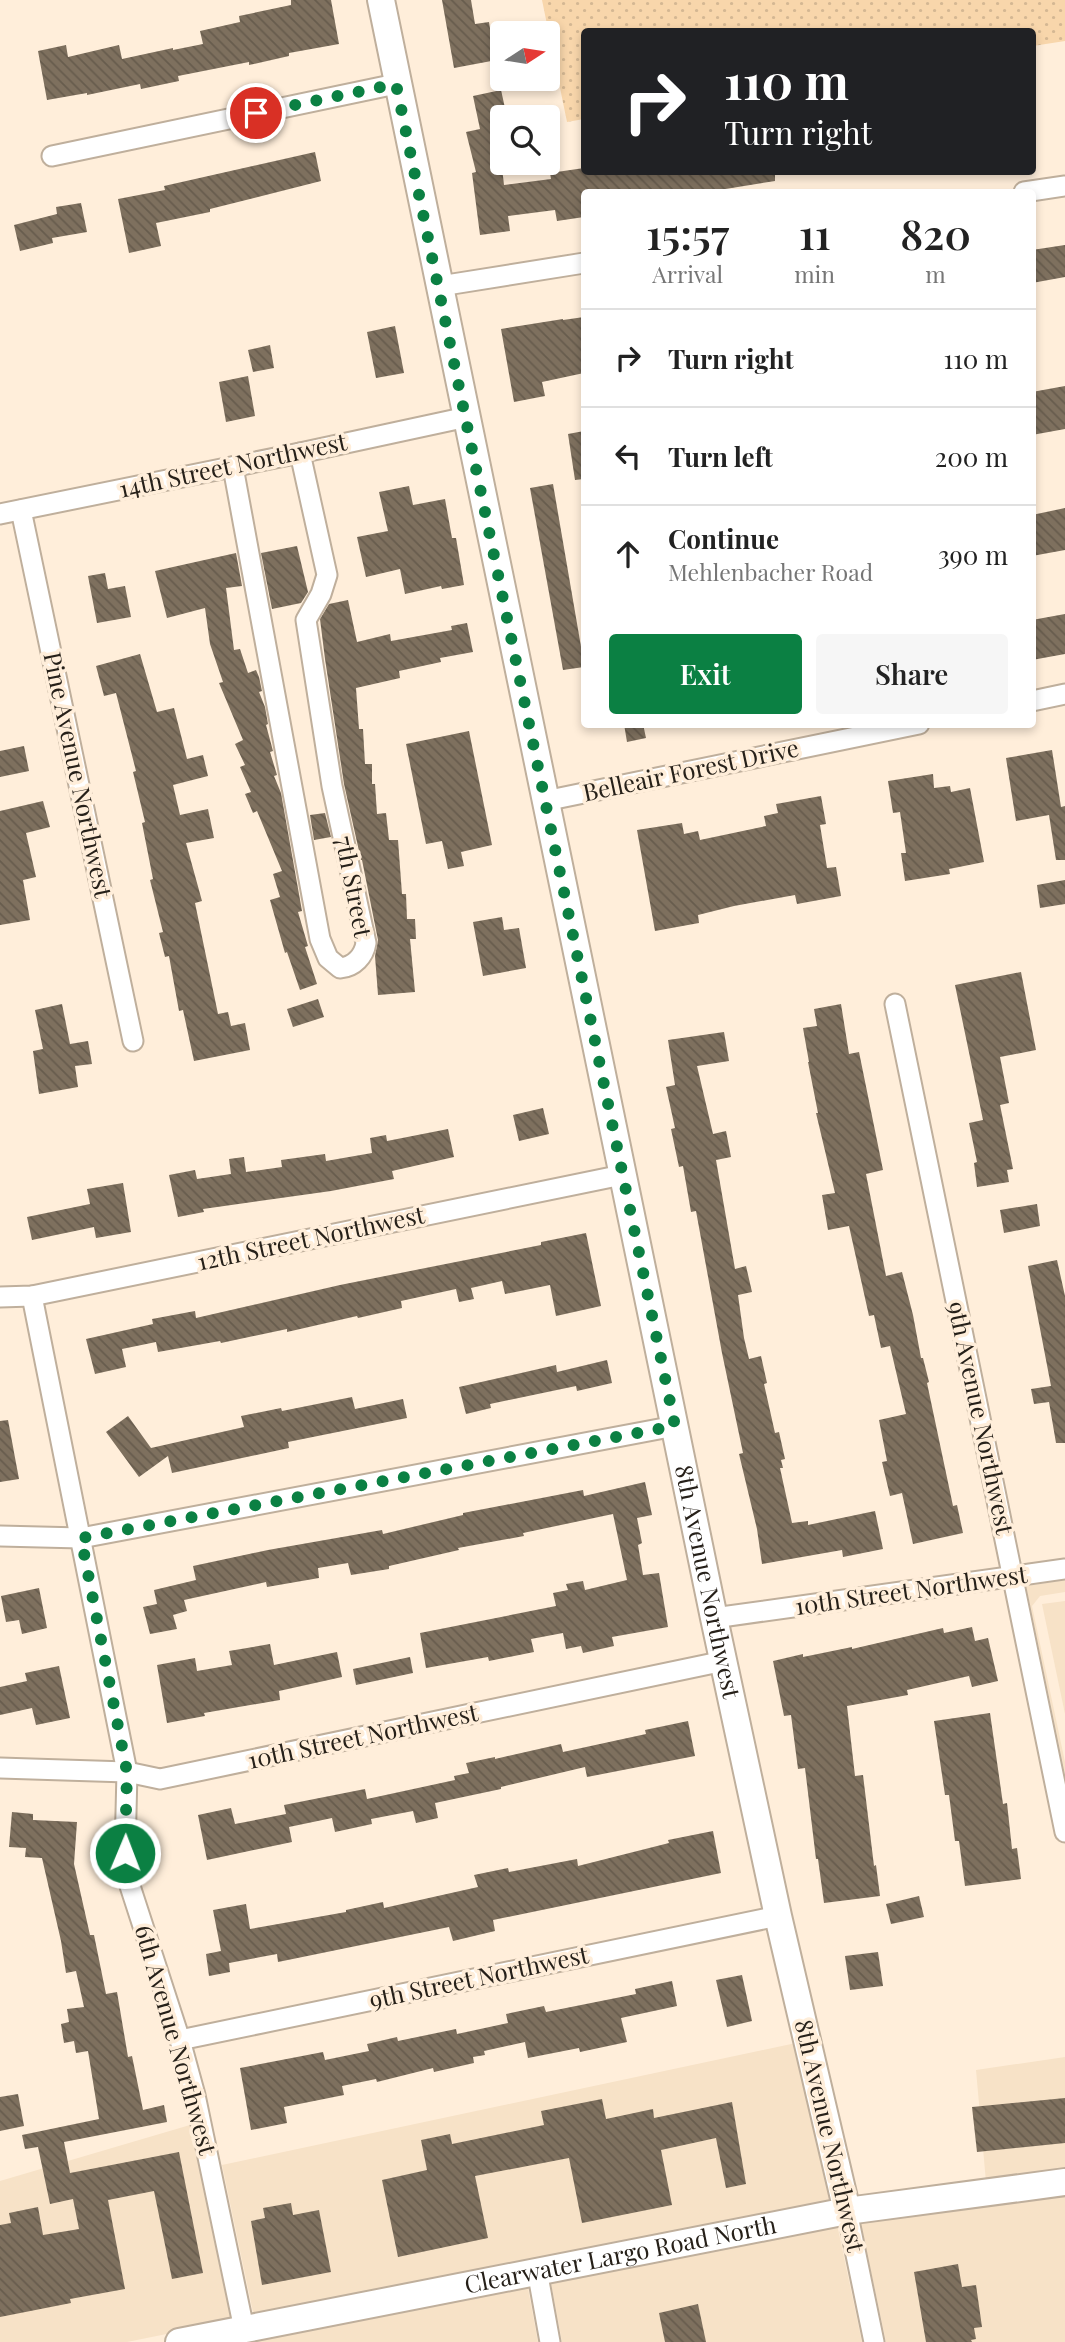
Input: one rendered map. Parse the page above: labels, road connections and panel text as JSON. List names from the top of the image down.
{
  "streets": {
    "street": [
      "14th Street Northwest",
      "Belleair Forest Drive",
      "Pine Avenue Northwest",
      "7th Street",
      "12th Street Northwest",
      "9th Avenue Northwest",
      "8th Avenue Northwest",
      "10th Street Northwest",
      "9th Street Northwest",
      "6th Avenue Northwest",
      "Clearwater Largo Road North"
    ]
  },
  "crossings": [
    ["14th Street Northwest", "Pine Avenue Northwest"],
    ["14th Street Northwest", "7th Street"],
    ["14th Street Northwest", "8th Avenue Northwest"],
    ["Belleair Forest Drive", "8th Avenue Northwest"],
    ["12th Street Northwest", "8th Avenue Northwest"],
    ["12th Street Northwest", "6th Avenue Northwest"],
    ["9th Avenue Northwest", "10th Street Northwest"],
    ["8th Avenue Northwest", "10th Street Northwest"],
    ["8th Avenue Northwest", "9th Street Northwest"],
    ["8th Avenue Northwest", "Clearwater Largo Road North"],
    ["10th Street Northwest", "6th Avenue Northwest"],
    ["9th Street Northwest", "6th Avenue Northwest"],
    ["6th Avenue Northwest", "Clearwater Largo Road North"]
  ],
  "north": "right",
  "page": {
    "turn": ["110 m", "Turn right"],
    "eta": [
      "15:57",
      "Arrival",
      "11",
      "min",
      "820",
      "m"
    ],
    "list": [
      {
        "name": "Turn right",
        "value": "110 m"
      },
      {
        "name": "Turn left",
        "value": "200 m"
      },
      {
        "name": "Continue",
        "note": "Mehlenbacher Road",
        "value": "390 m"
      }
    ],
    "buttons": ["Exit", "Share"]
  }
}
